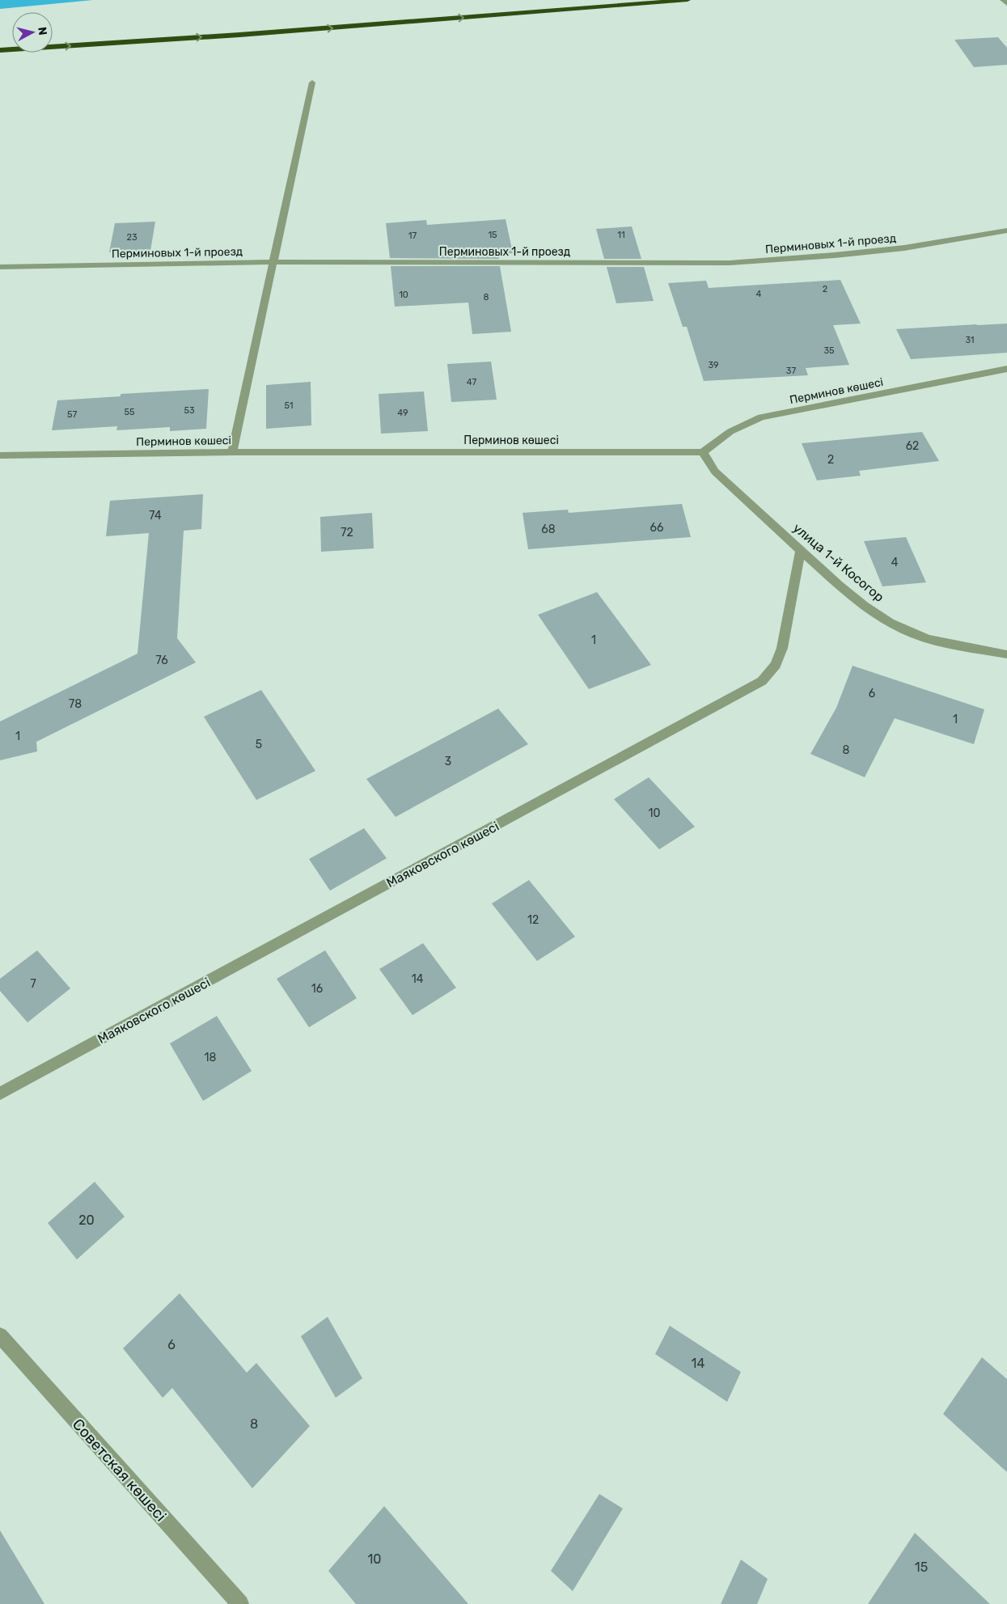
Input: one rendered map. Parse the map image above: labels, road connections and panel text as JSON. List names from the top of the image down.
{
  "streets": {
    "street": [
      "Перминовых 1-й проезд",
      "Перминов көшесі",
      "улица 1-й Косогор",
      "Маяковского көшесі",
      "Советская көшесі"
    ]
  },
  "crossings": [
    ["Перминов көшесі", "улица 1-й Косогор"],
    ["улица 1-й Косогор", "Маяковского көшесі"]
  ],
  "house_numbers": [
    "15",
    "11",
    "17",
    "23",
    "2",
    "4",
    "10",
    "8",
    "31",
    "35",
    "39",
    "37",
    "47",
    "51",
    "53",
    "55",
    "49",
    "57",
    "62",
    "2",
    "74",
    "66",
    "68",
    "72",
    "4",
    "1",
    "76",
    "6",
    "78",
    "1",
    "1",
    "5",
    "8",
    "3",
    "10",
    "12",
    "14",
    "7",
    "16",
    "18",
    "20",
    "6",
    "14",
    "8",
    "10",
    "15"
  ],
  "north": "right"
}
